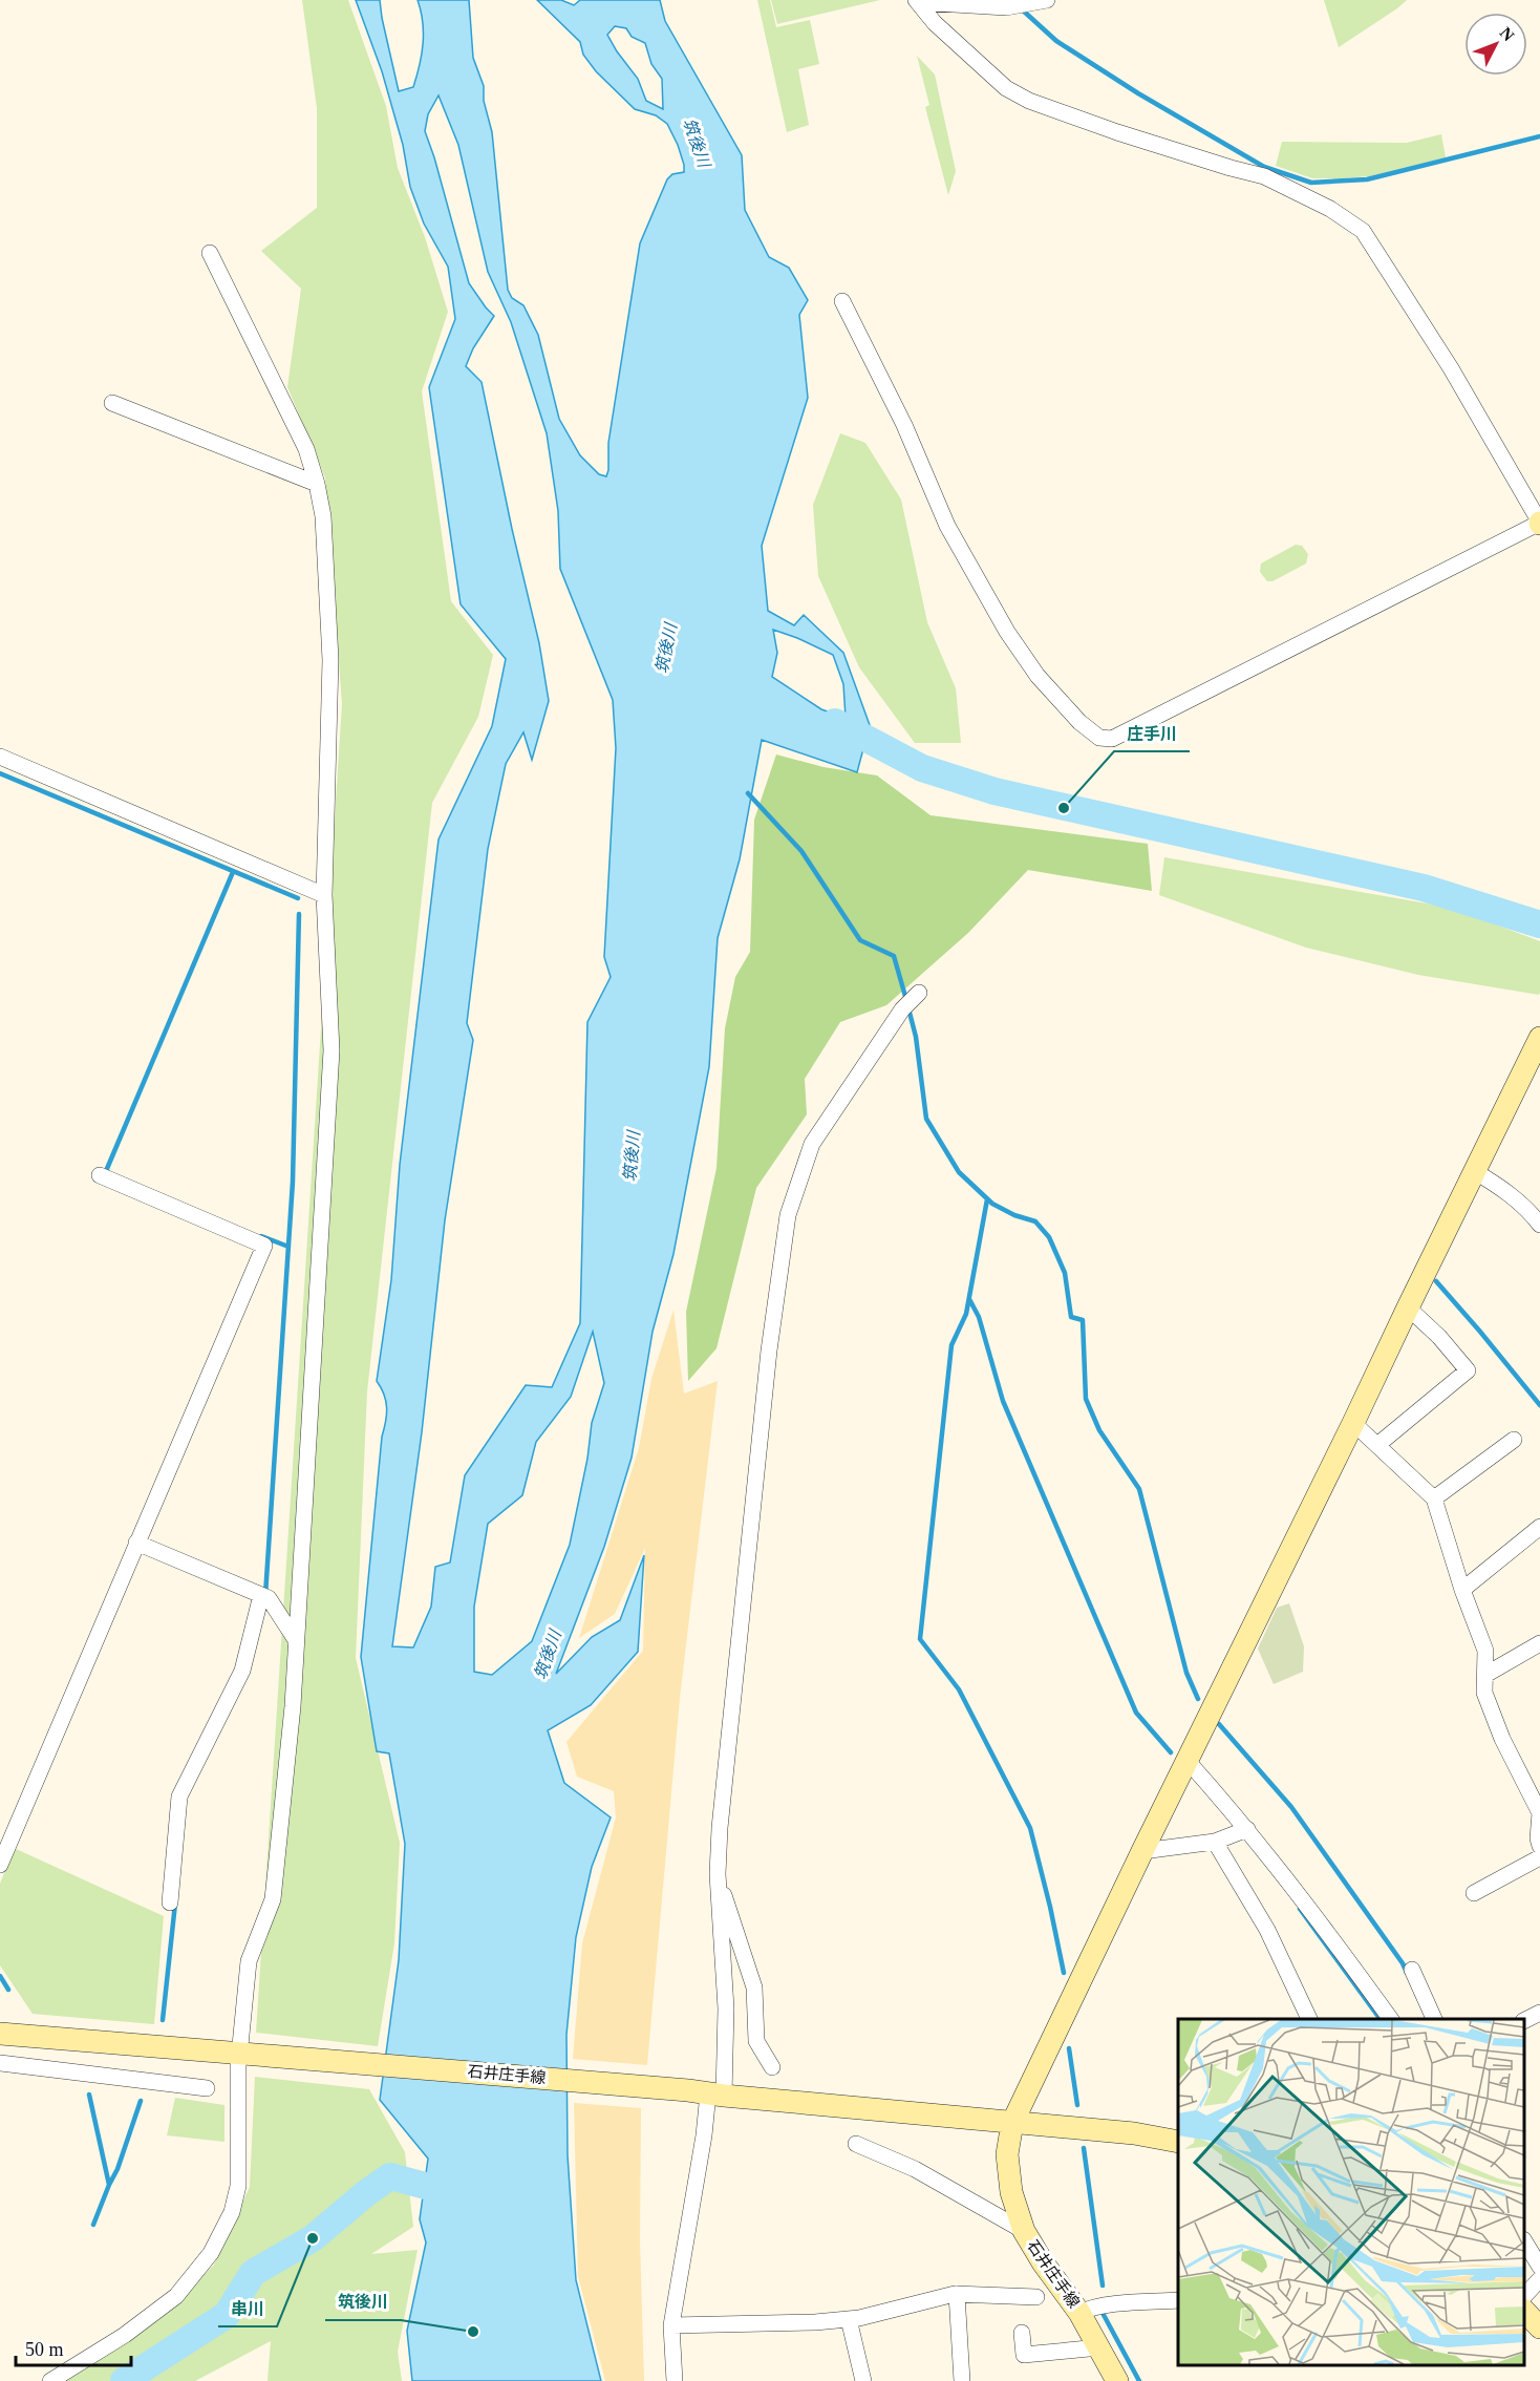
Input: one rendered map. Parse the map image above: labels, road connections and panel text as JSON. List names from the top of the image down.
{
  "streets": {
    "street": ["石井庄手線"]
  },
  "water": ["筑後川"],
  "places": ["庄手川", "串川", "筑後川"],
  "scale_bar": "50 m",
  "north": "top right"
}
